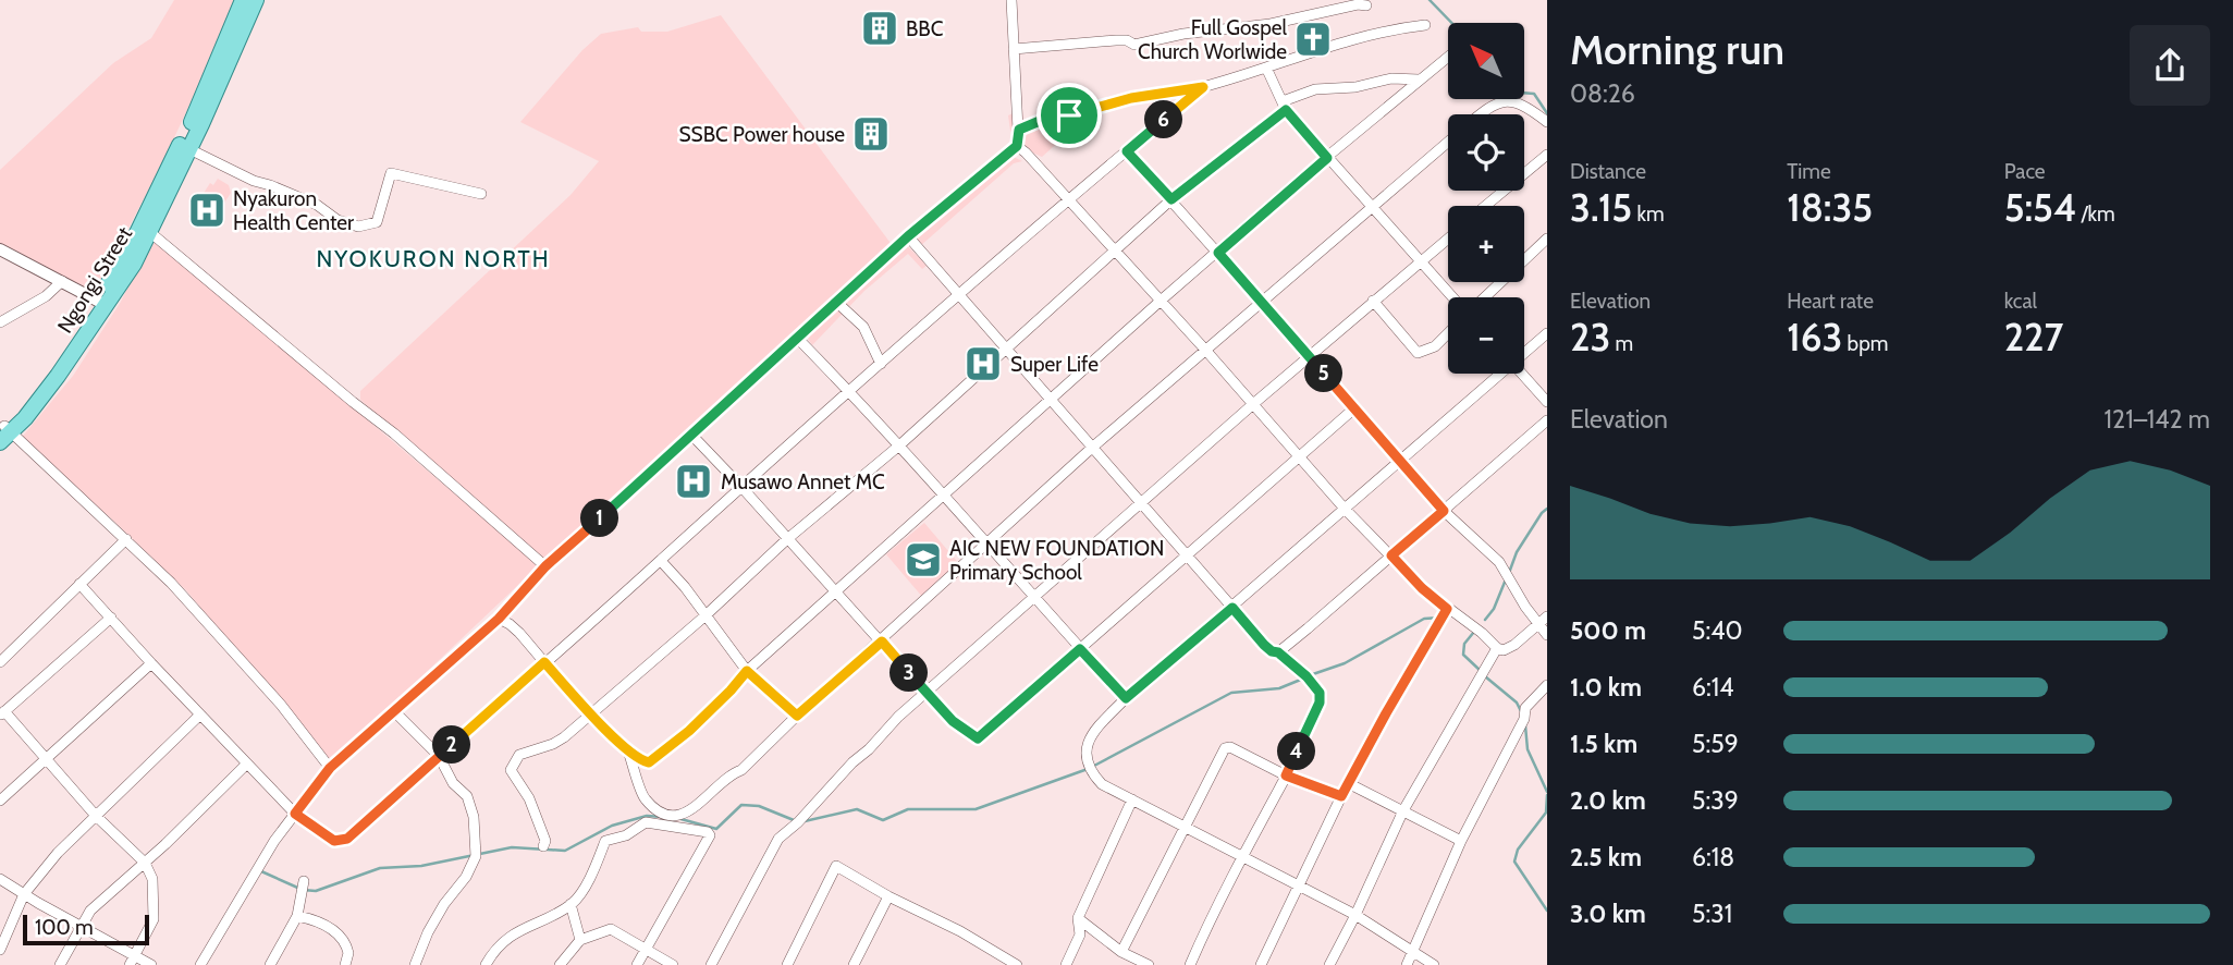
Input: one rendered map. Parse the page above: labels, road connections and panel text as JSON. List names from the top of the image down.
{
  "streets": {
    "main road": ["Ngongi Street"]
  },
  "districts": ["NYOKURON NORTH"],
  "places": {
    "building": ["BBC", "SSBC Power house"],
    "church": ["Full Gospel Church Worlwide"],
    "hospital": ["Nyakuron Health Center", "Super Life", "Musawo Annet MC"],
    "school or university": ["AIC NEW FOUNDATION Primary School"]
  },
  "scale_bar": "100 m",
  "north": "top left",
  "page": {
    "heading": ["Morning run", "08:26"],
    "map_buttons": ["+", "−"],
    "pins": [
      "6",
      "5",
      "1",
      "3",
      "2",
      "4"
    ],
    "stats": [
      ["Distance", "3.15 km"],
      ["Time", "18:35"],
      ["Pace", "5:54 /km"],
      ["Elevation", "23 m"],
      ["Heart rate", "163 bpm"],
      ["kcal", "227"]
    ],
    "chart": ["Elevation", "121–142 m"],
    "list": [
      {
        "name": "500 m",
        "note": "5:40"
      },
      {
        "name": "1.0 km",
        "note": "6:14"
      },
      {
        "name": "1.5 km",
        "note": "5:59"
      },
      {
        "name": "2.0 km",
        "note": "5:39"
      },
      {
        "name": "2.5 km",
        "note": "6:18"
      },
      {
        "name": "3.0 km",
        "note": "5:31"
      }
    ],
    "scale": "100 m"
  }
}
